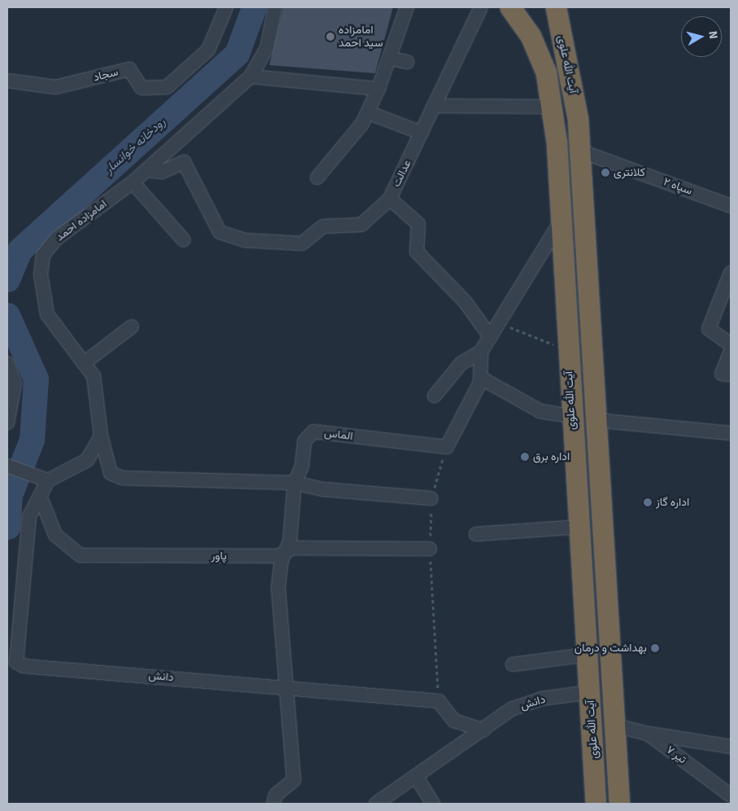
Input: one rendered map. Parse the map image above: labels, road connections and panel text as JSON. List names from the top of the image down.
{
  "streets": {
    "highway": ["آیت الله علوی"],
    "street": [
      "سجاد",
      "عدالت",
      "سپاه ۲",
      "امامزاده احمد",
      "الماس",
      "پاور",
      "دانش",
      "۷ تیر"
    ]
  },
  "crossings": [
    ["آیت الله علوی", "سپاه ۲"],
    ["آیت الله علوی", "دانش"],
    ["آیت الله علوی", "۷ تیر"],
    ["پاور", "دانش"]
  ],
  "water": ["رودخانه خوانسار"],
  "places": [
    "امامزاده سید احمد",
    "کلانتری",
    "اداره برق",
    "اداره گاز",
    "بهداشت و درمان"
  ],
  "north": "right"
}
